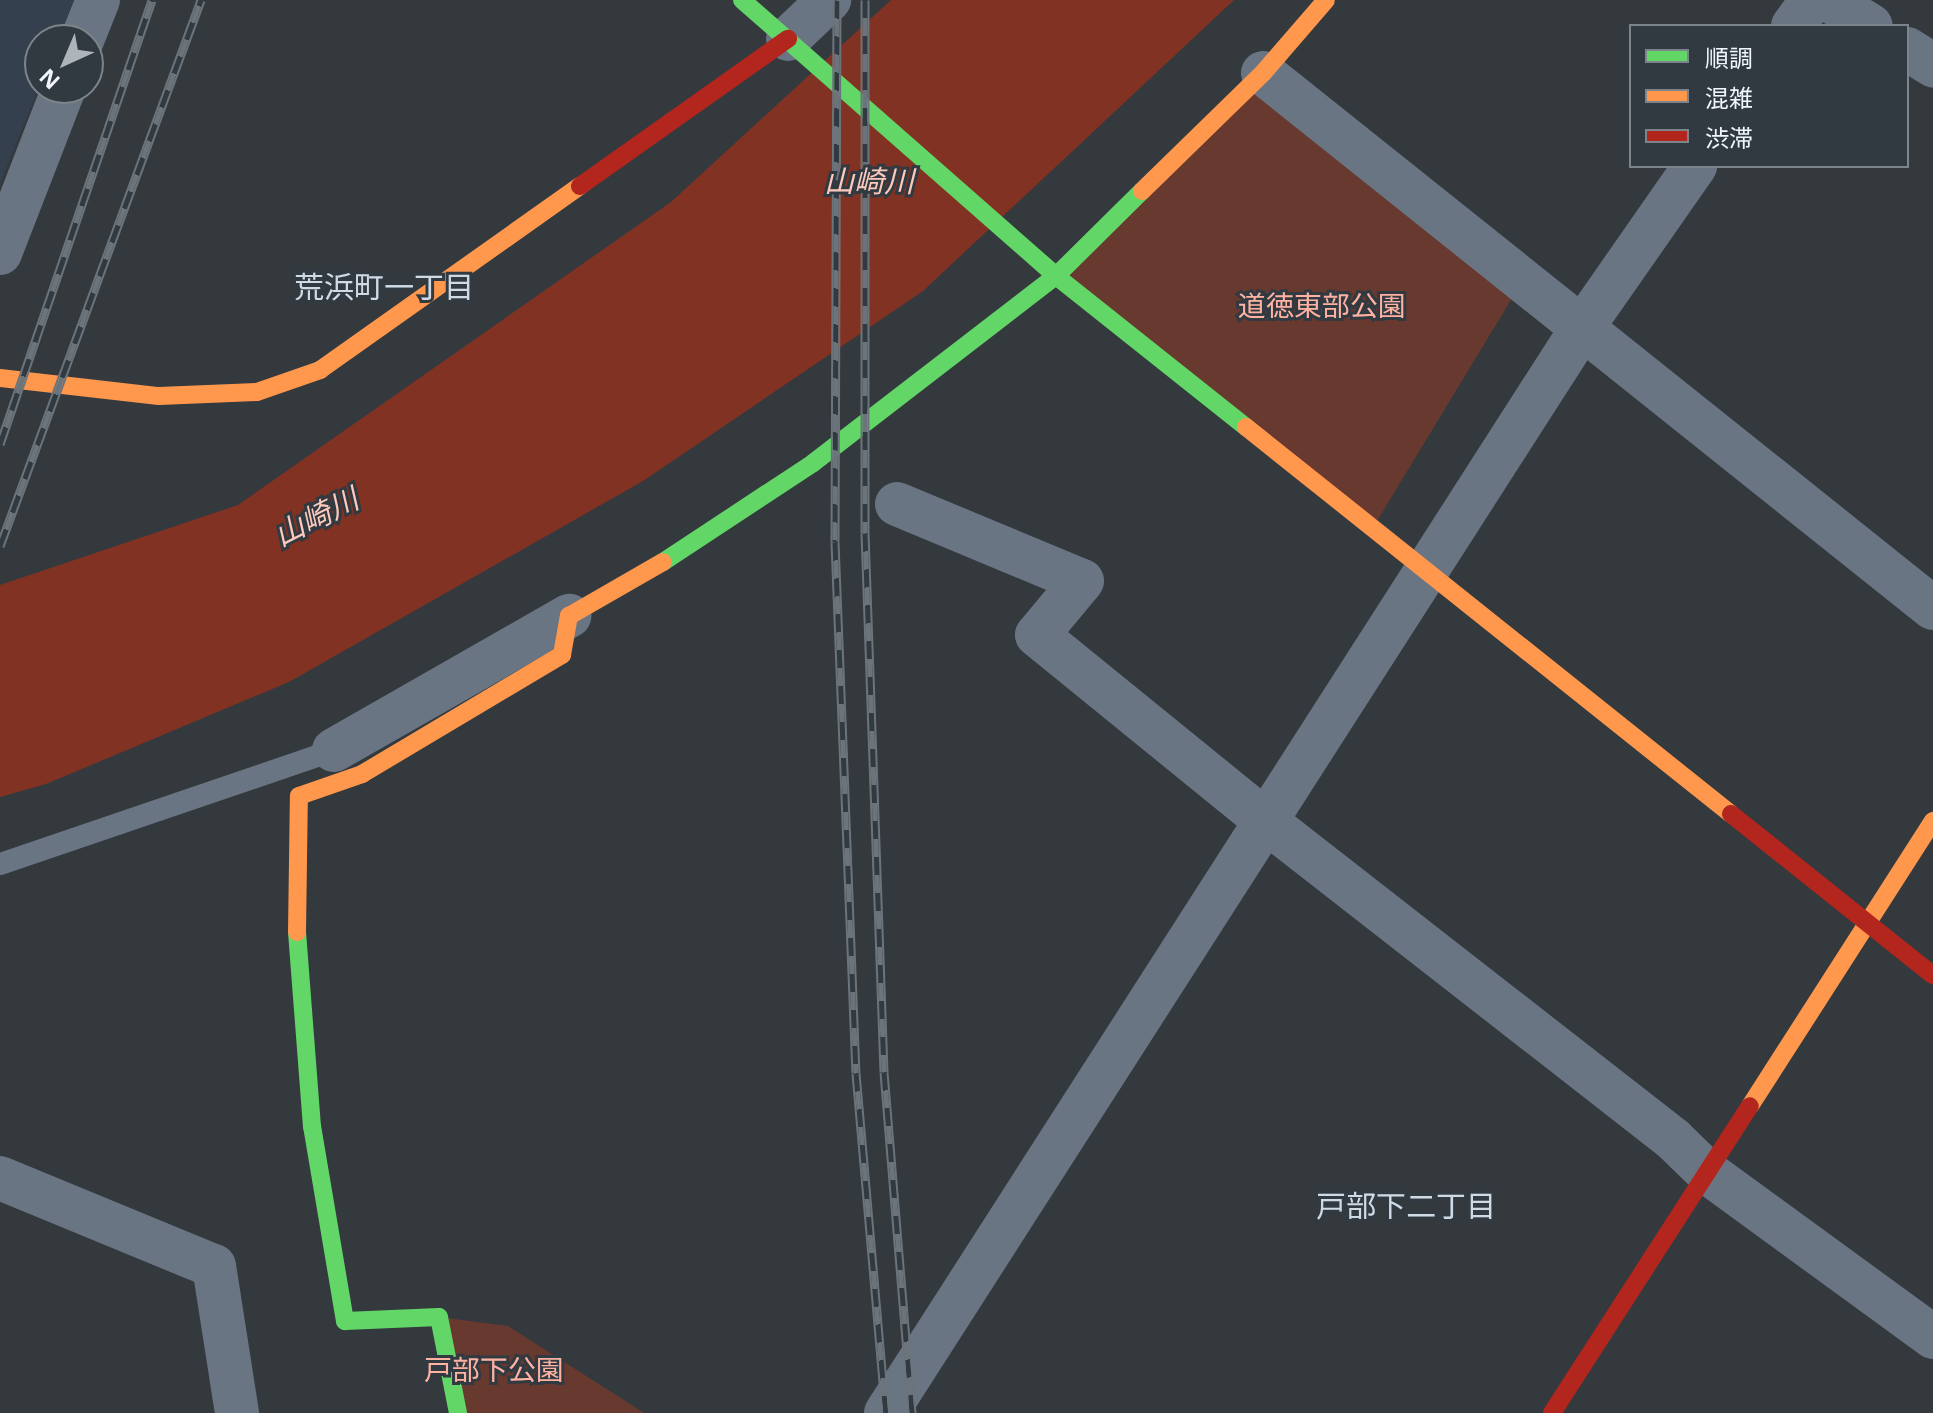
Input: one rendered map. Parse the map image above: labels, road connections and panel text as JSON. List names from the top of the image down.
{
  "districts": ["荒浜町一丁目", "戸部下二丁目"],
  "water": ["山崎川"],
  "parks": ["道徳東部公園", "戸部下公園"],
  "legend": ["順調", "混雑", "渋滞"],
  "north": "bottom left"
}
